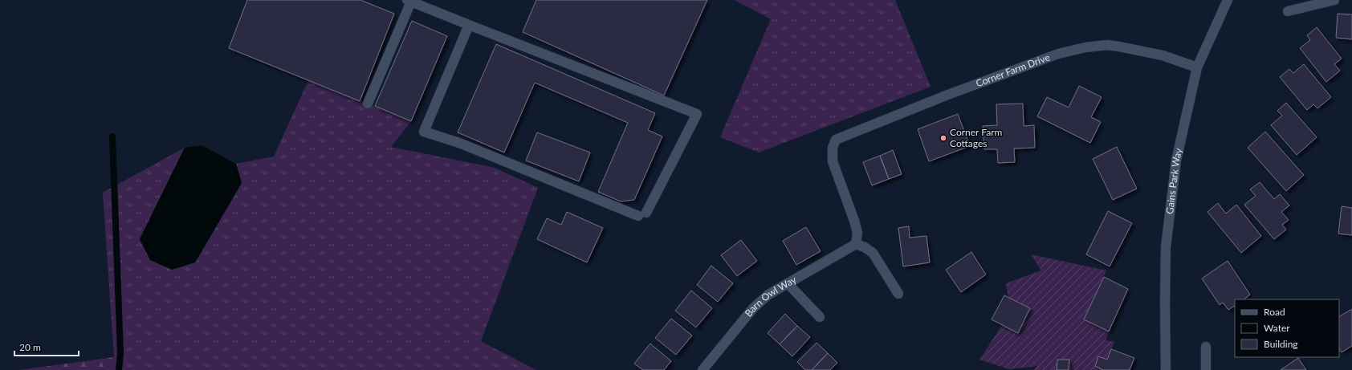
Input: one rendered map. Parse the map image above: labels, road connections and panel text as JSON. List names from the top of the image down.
{
  "streets": {
    "street": ["Corner Farm Drive", "Gains Park Way", "Barn Owl Way"]
  },
  "crossings": [
    ["Corner Farm Drive", "Gains Park Way"],
    ["Corner Farm Drive", "Barn Owl Way"]
  ],
  "places": ["Corner Farm Cottages"],
  "legend": ["Road", "Water", "Building"],
  "scale_bar": "20 m"
}
